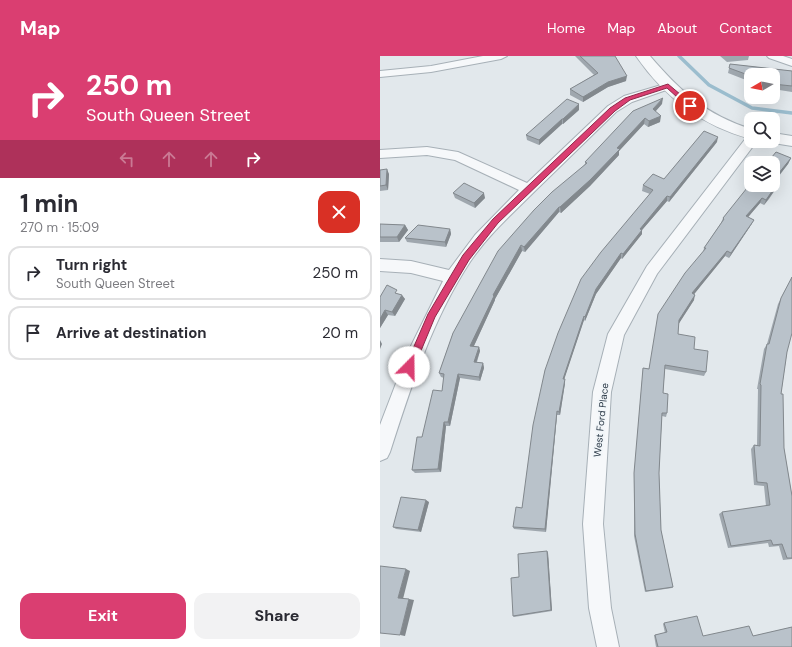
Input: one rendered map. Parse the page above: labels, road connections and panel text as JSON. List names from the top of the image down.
{
  "streets": {
    "street": ["West Ford Place"]
  },
  "north": "left",
  "page": {
    "header": "Map",
    "nav": [
      "Home",
      "Map",
      "About",
      "Contact"
    ],
    "turn": ["250 m", "South Queen Street"],
    "heading": ["1 min", "270 m · 15:09"],
    "list": [
      {
        "name": "Turn right",
        "note": "South Queen Street",
        "value": "250 m"
      },
      {
        "name": "Arrive at destination",
        "value": "20 m"
      }
    ],
    "buttons": ["Exit", "Share"]
  }
}
